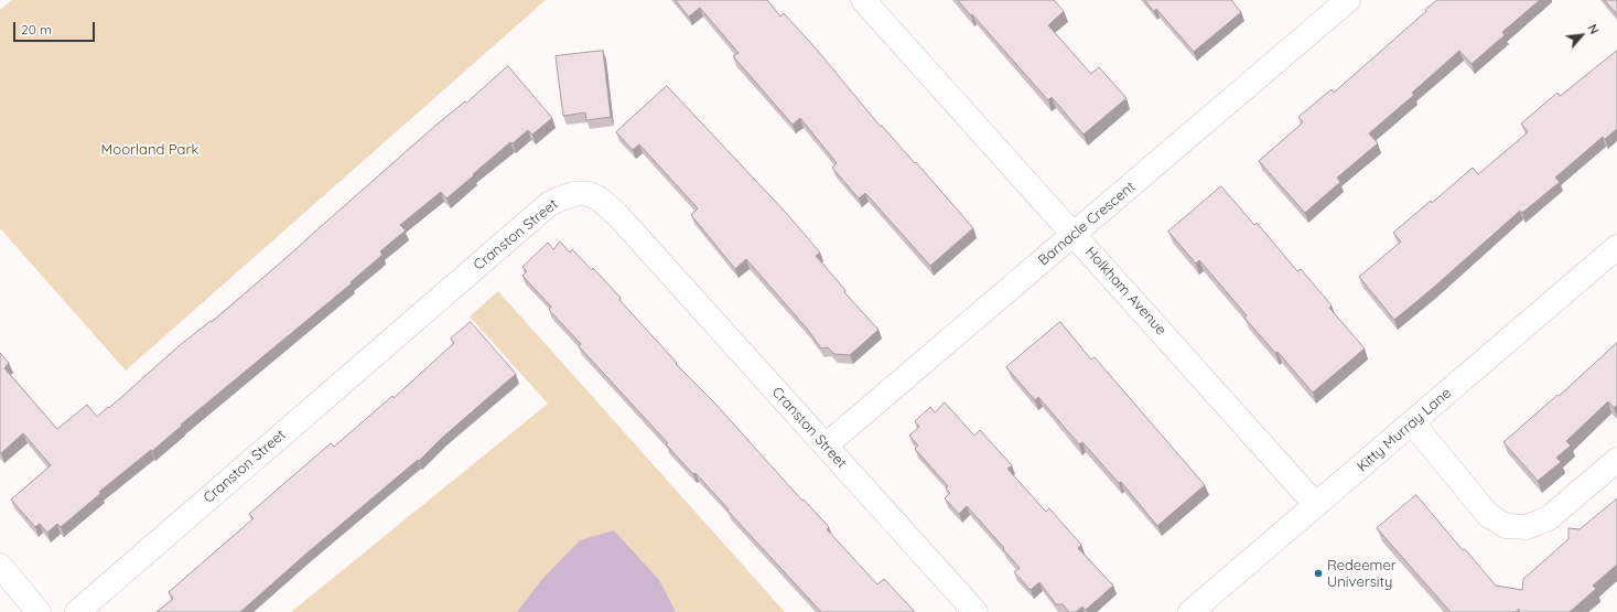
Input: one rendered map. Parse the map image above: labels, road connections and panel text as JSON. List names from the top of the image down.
{
  "streets": {
    "street": [
      "Barnacle Crescent",
      "Cranston Street",
      "Holkham Avenue",
      "Kitty Murray Lane"
    ]
  },
  "crossings": [
    ["Barnacle Crescent", "Cranston Street"],
    ["Barnacle Crescent", "Holkham Avenue"],
    ["Holkham Avenue", "Kitty Murray Lane"]
  ],
  "parks": ["Moorland Park"],
  "places": ["Redeemer University"],
  "scale_bar": "20 m",
  "north": "top right"
}
